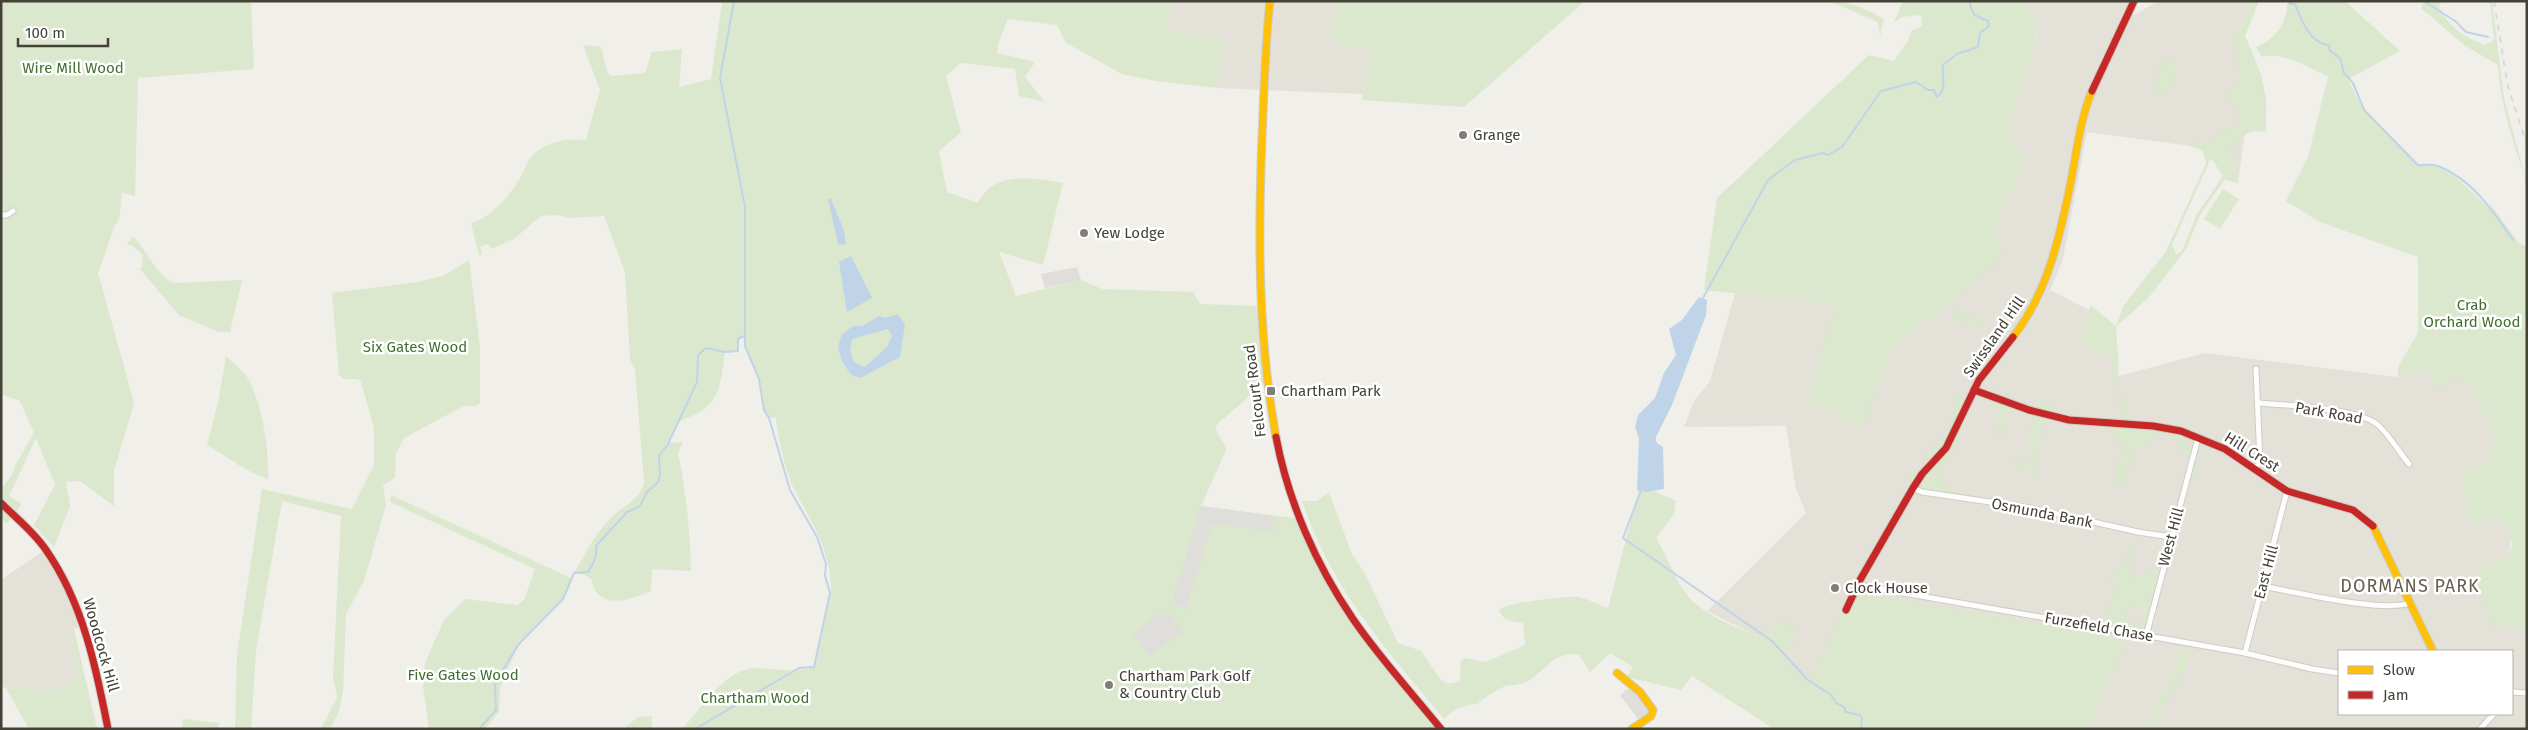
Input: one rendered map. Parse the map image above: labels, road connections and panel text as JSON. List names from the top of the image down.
{
  "streets": {
    "main road": [
      "Swissland Hill",
      "Felcourt Road",
      "Hill Crest",
      "Woodcock Hill"
    ],
    "street": [
      "Park Road",
      "Osmunda Bank",
      "West Hill",
      "East Hill",
      "Furzefield Chase"
    ]
  },
  "crossings": [
    ["Swissland Hill", "Hill Crest"],
    ["Swissland Hill", "Osmunda Bank"],
    ["Swissland Hill", "Furzefield Chase"],
    ["Hill Crest", "West Hill"],
    ["Hill Crest", "East Hill"],
    ["Osmunda Bank", "West Hill"],
    ["West Hill", "Furzefield Chase"],
    ["East Hill", "Furzefield Chase"]
  ],
  "districts": ["DORMANS PARK"],
  "parks": [
    "Wire Mill Wood",
    "Crab Orchard Wood",
    "Six Gates Wood",
    "Five Gates Wood",
    "Chartham Wood"
  ],
  "places": {
    "other": [
      "Grange",
      "Yew Lodge",
      "Clock House",
      "Chartham Park Golf & Country Club"
    ],
    "transit": ["Chartham Park"]
  },
  "legend": ["Slow", "Jam"],
  "scale_bar": "100 m"
}
